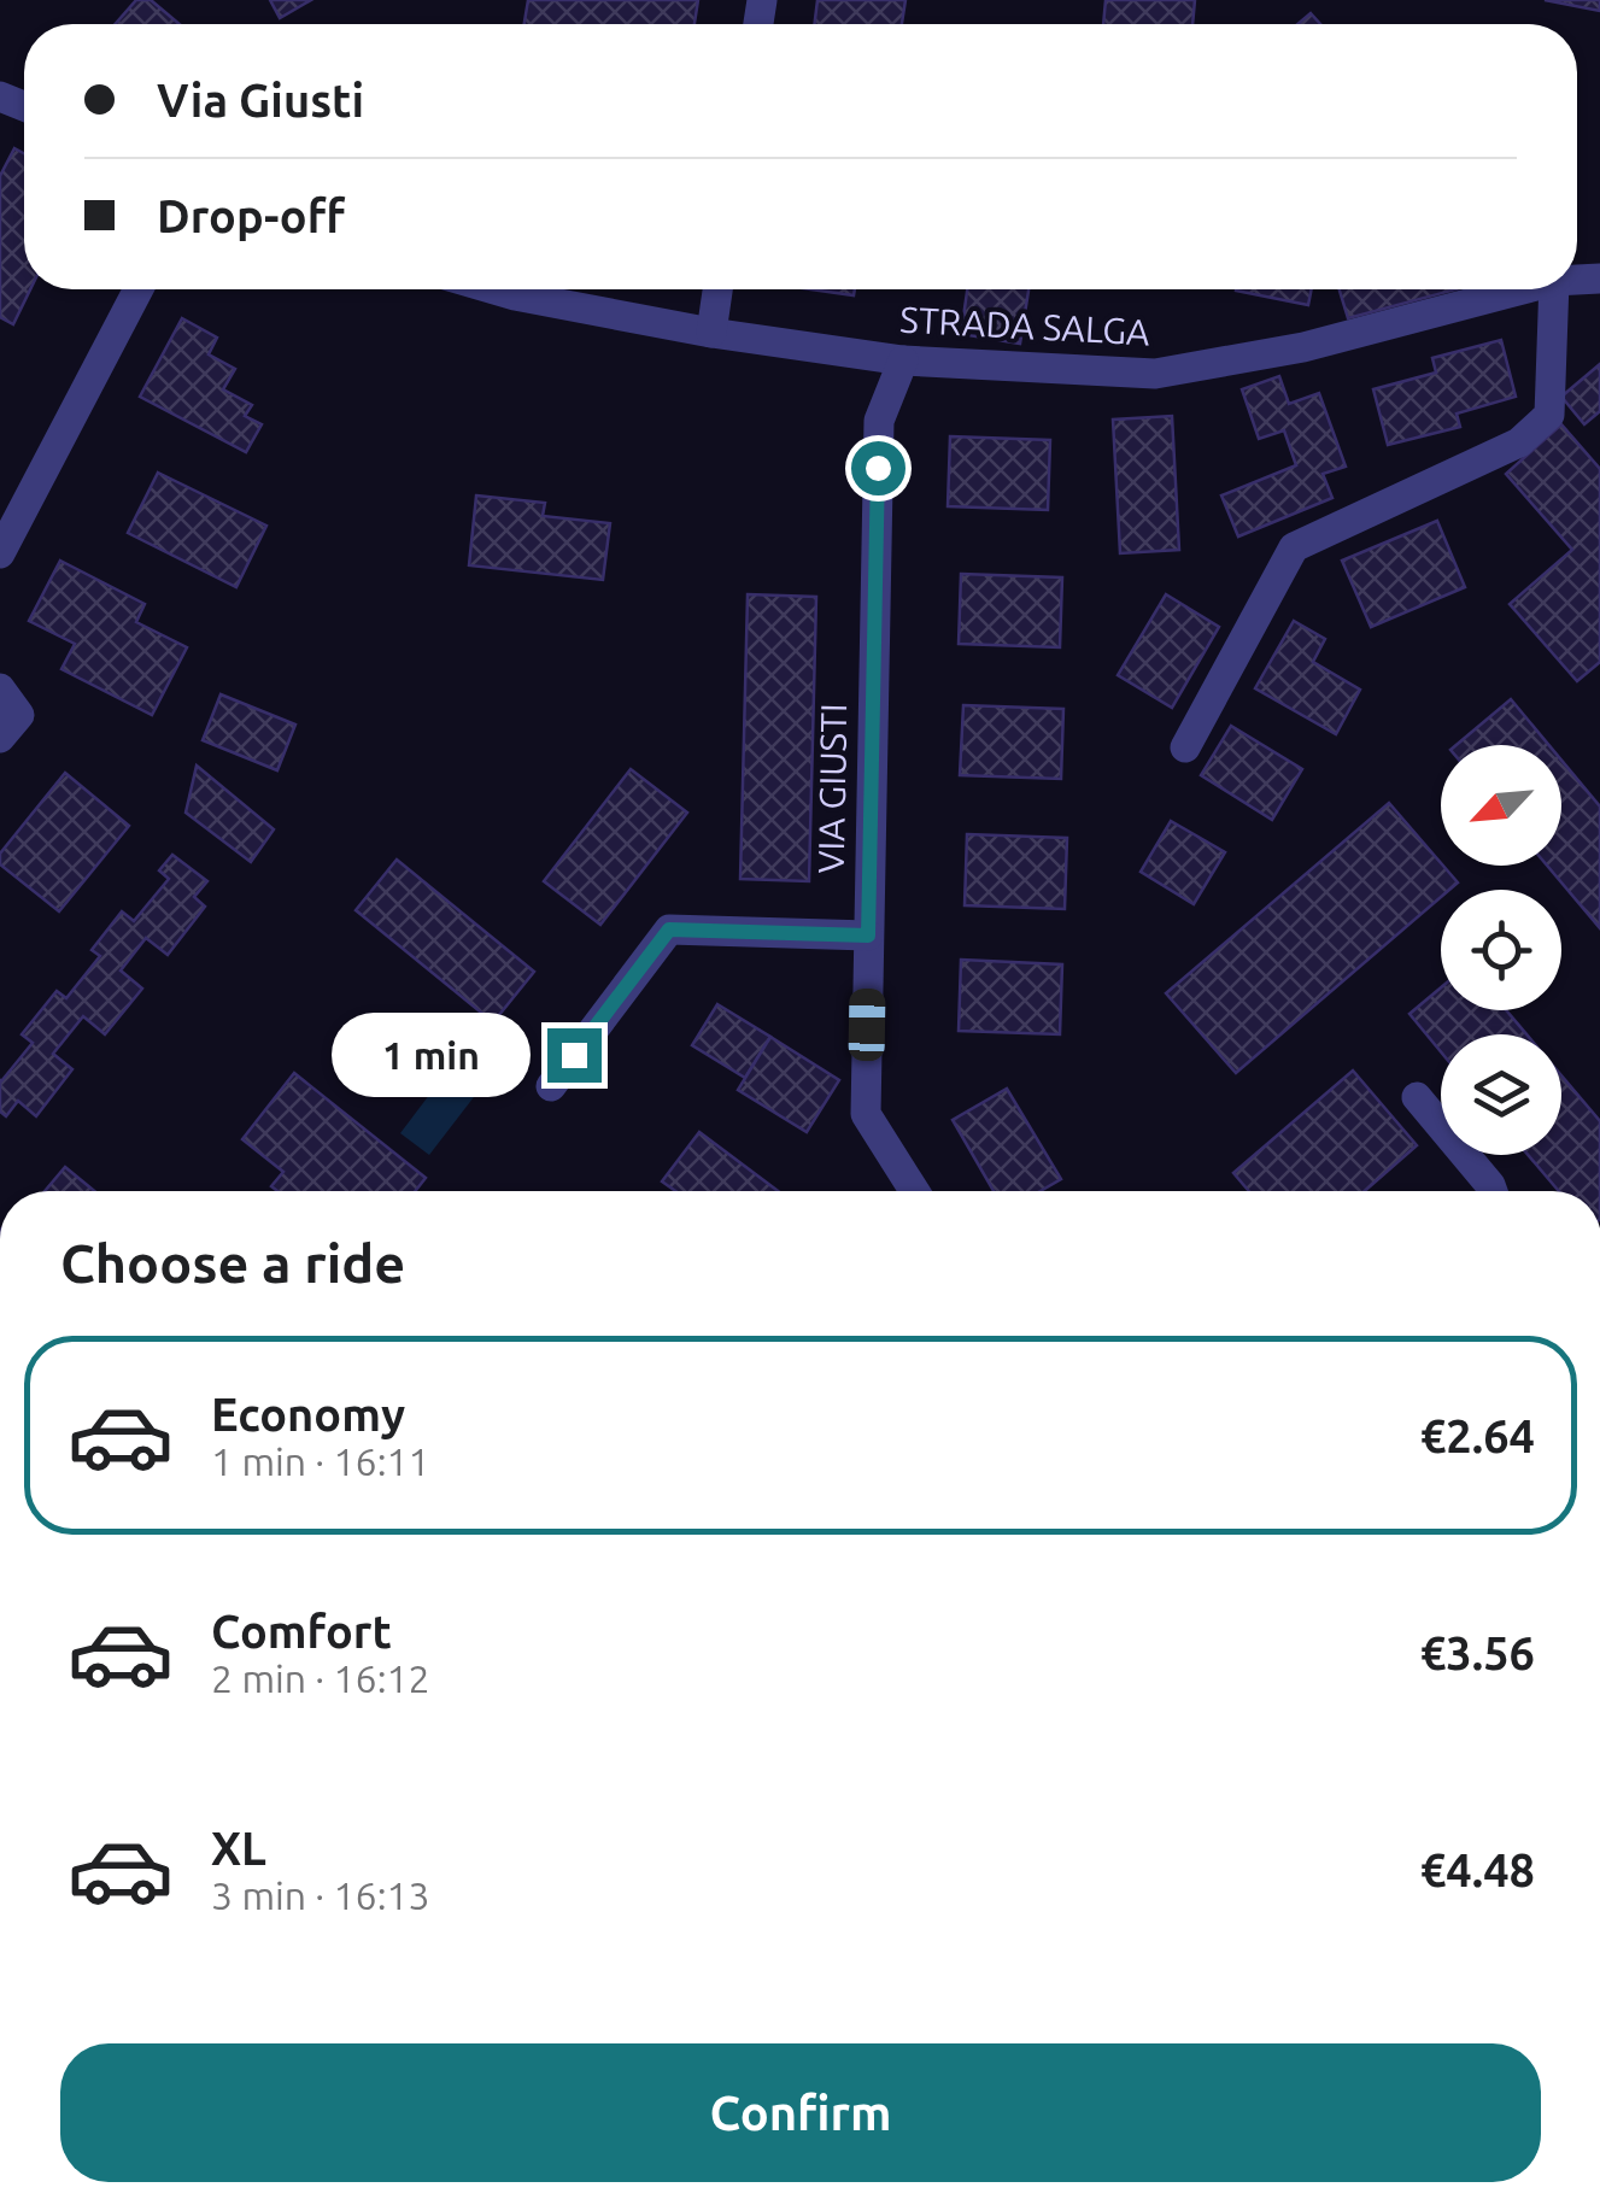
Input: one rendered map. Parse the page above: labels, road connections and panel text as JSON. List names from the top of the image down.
{
  "streets": {
    "street": ["STRADA SALGA", "VIA GIUSTI"]
  },
  "crossings": [
    ["STRADA SALGA", "VIA GIUSTI"]
  ],
  "north": "bottom left",
  "page": {
    "banner": ["Via Giusti", "Drop-off"],
    "bubble": "1 min",
    "heading": "Choose a ride",
    "list": [
      {
        "name": "Economy",
        "note": "1 min · 16:11",
        "value": "€2.64"
      },
      {
        "name": "Comfort",
        "note": "2 min · 16:12",
        "value": "€3.56"
      },
      {
        "name": "XL",
        "note": "3 min · 16:13",
        "value": "€4.48"
      }
    ],
    "buttons": "Confirm"
  }
}
